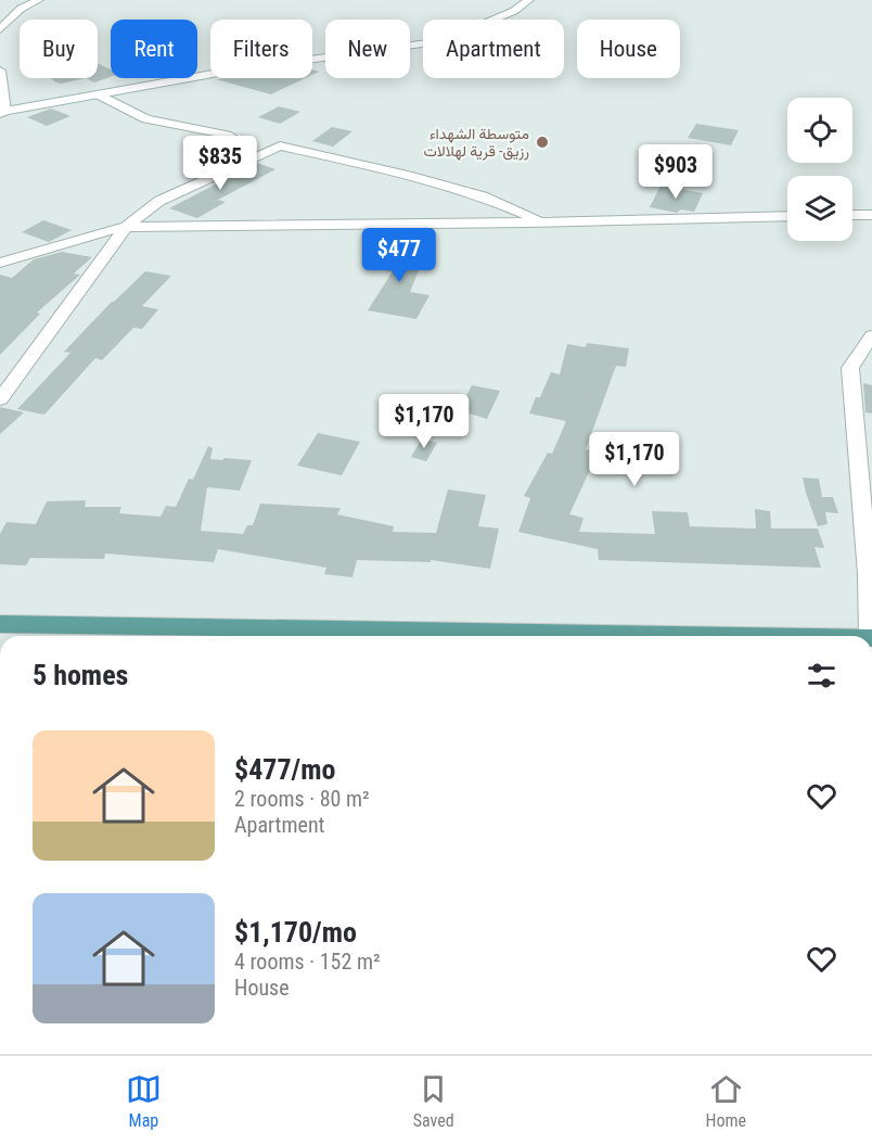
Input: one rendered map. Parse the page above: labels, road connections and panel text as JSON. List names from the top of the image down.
{
  "places": ["متوسطة الشهداء رزيق- قرية لهلالات"],
  "page": {
    "chip": [
      "Buy",
      "Rent",
      "Filters",
      "New",
      "Apartment",
      "House"
    ],
    "price": [
      "$835",
      "$903",
      "$477",
      "$1,170",
      "$1,170"
    ],
    "heading": "5 homes",
    "list": [
      {
        "name": "$477/mo",
        "note": "2 rooms · 80 m² · Apartment"
      },
      {
        "name": "$1,170/mo",
        "note": "4 rooms · 152 m² · House"
      }
    ],
    "tabs": ["Map", "Saved", "Home"]
  }
}
